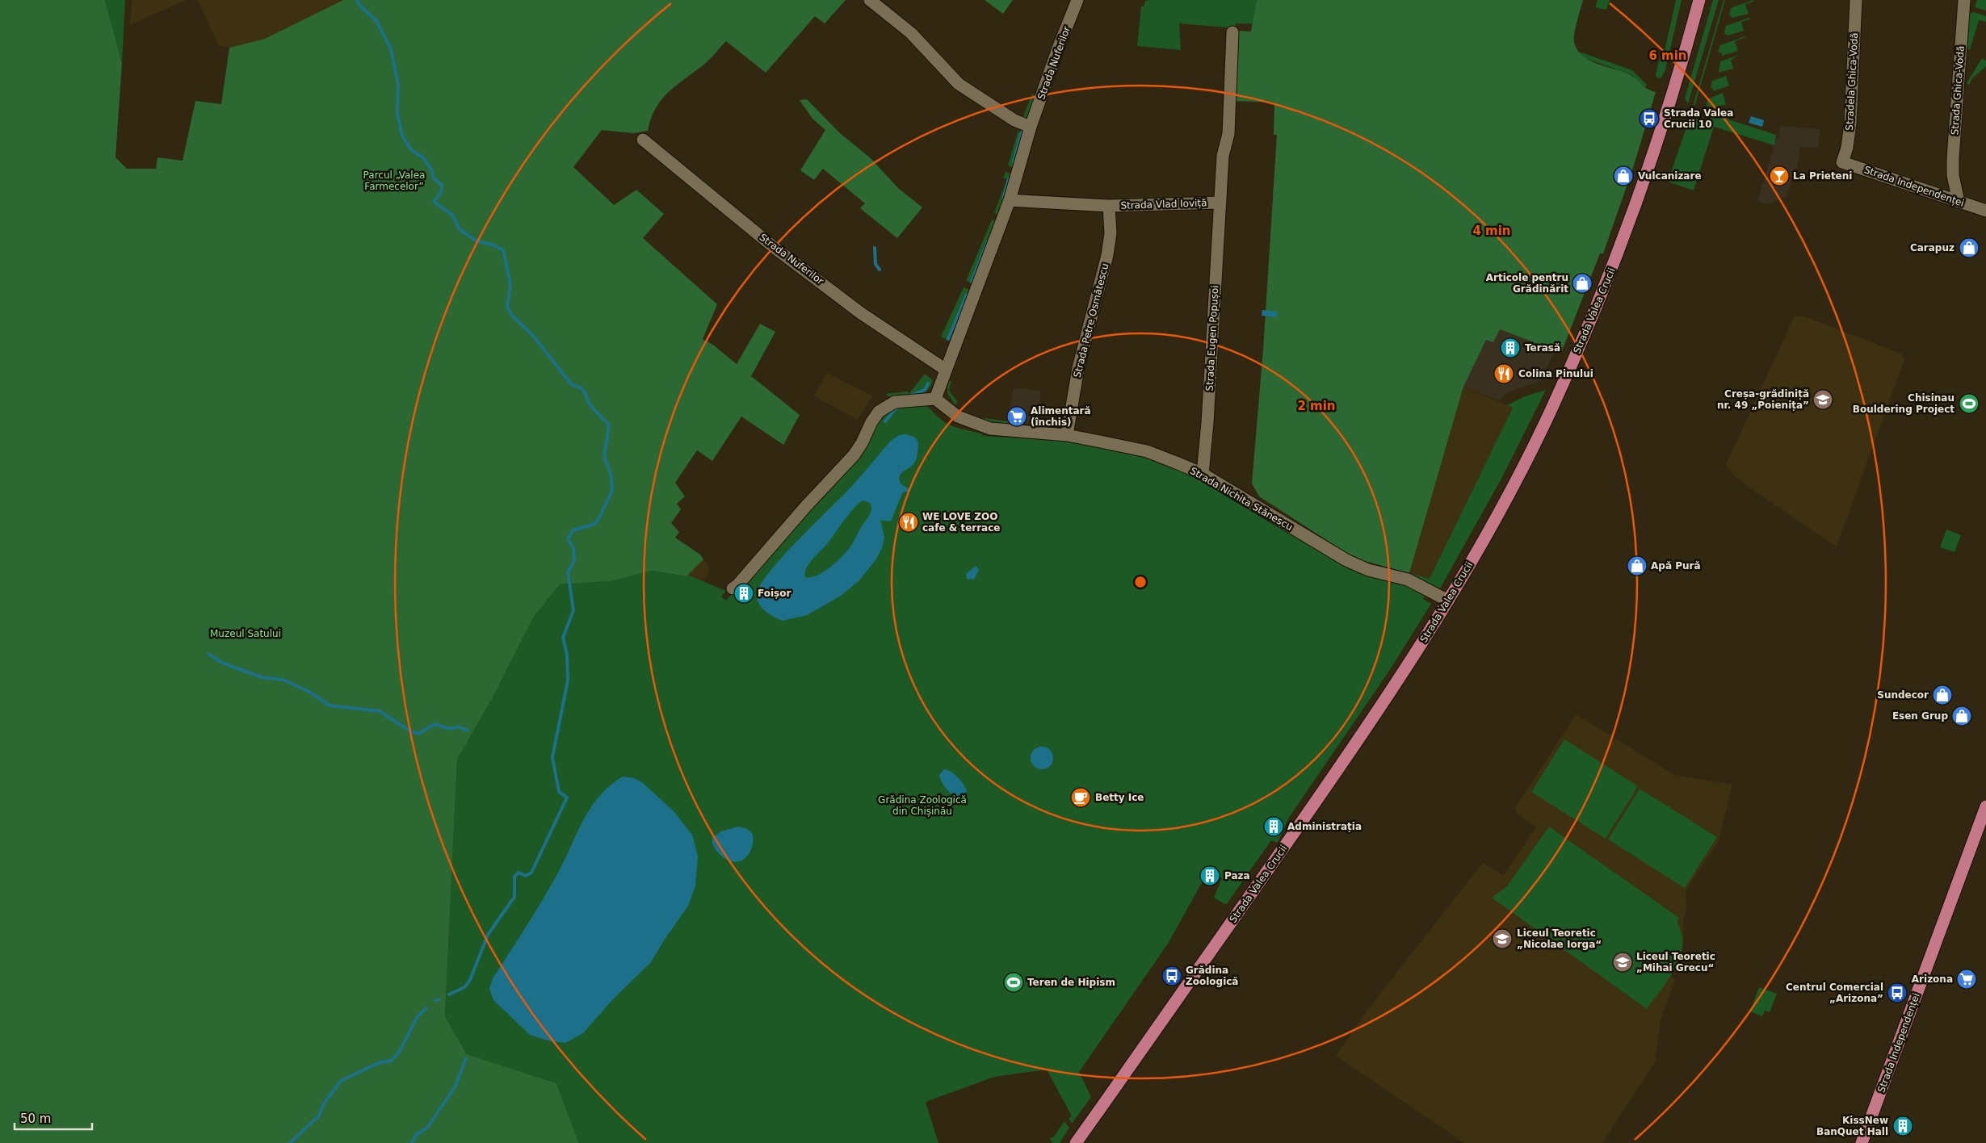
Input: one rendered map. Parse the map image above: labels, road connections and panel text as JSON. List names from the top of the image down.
{
  "streets": {
    "main road": ["Strada Independenței", "Strada Valea Crucii"],
    "street": [
      "Strada Nuferilor",
      "Stradela Ghica-Vodă",
      "Strada Ghica-Vodă",
      "Strada Vlad Ioviță",
      "Strada Petre Osmătescu",
      "Strada Eugen Popușoi",
      "Strada Nichita Stănescu"
    ]
  },
  "crossings": [
    ["Strada Nuferilor", "Strada Vlad Ioviță"],
    ["Strada Nuferilor", "Strada Nichita Stănescu"],
    ["Stradela Ghica-Vodă", "Strada Independenței"],
    ["Strada Ghica-Vodă", "Strada Independenței"],
    ["Strada Vlad Ioviță", "Strada Petre Osmătescu"],
    ["Strada Vlad Ioviță", "Strada Eugen Popușoi"],
    ["Strada Valea Crucii", "Strada Nichita Stănescu"],
    ["Strada Petre Osmătescu", "Strada Nichita Stănescu"],
    ["Strada Eugen Popușoi", "Strada Nichita Stănescu"]
  ],
  "parks": ["Parcul „Valea Farmecelor”", "Muzeul Satului", "Grădina Zoologică din Chișinău"],
  "places": {
    "bus stop": ["Strada Valea Crucii 10", "Grădina Zoologică", "Centrul Comercial „Arizona”"],
    "shop": [
      "Vulcanizare",
      "Carapuz",
      "Articole pentru Grădinărit",
      "Apă Pură",
      "Sundecor",
      "Esen Grup"
    ],
    "bar": ["La Prieteni"],
    "building": [
      "Terasă",
      "Foișor",
      "Administrația",
      "Paza",
      "KissNew BanQuet Hall"
    ],
    "restaurant": ["Colina Pinului", "WE LOVE ZOO cafe & terrace"],
    "school or university": ["Creșa-grădiniță nr. 49 „Poienița”", "Liceul Teoretic „Nicolae Iorga“", "Liceul Teoretic „Mihai Grecu“"],
    "sports": ["Chisinau Bouldering Project", "Teren de Hipism"],
    "supermarket": ["Alimentară (închis)", "Arizona"],
    "cafe": ["Betty Ice"]
  },
  "scale_bar": "50 m",
  "rings": ["6 min", "4 min", "2 min"]
}
